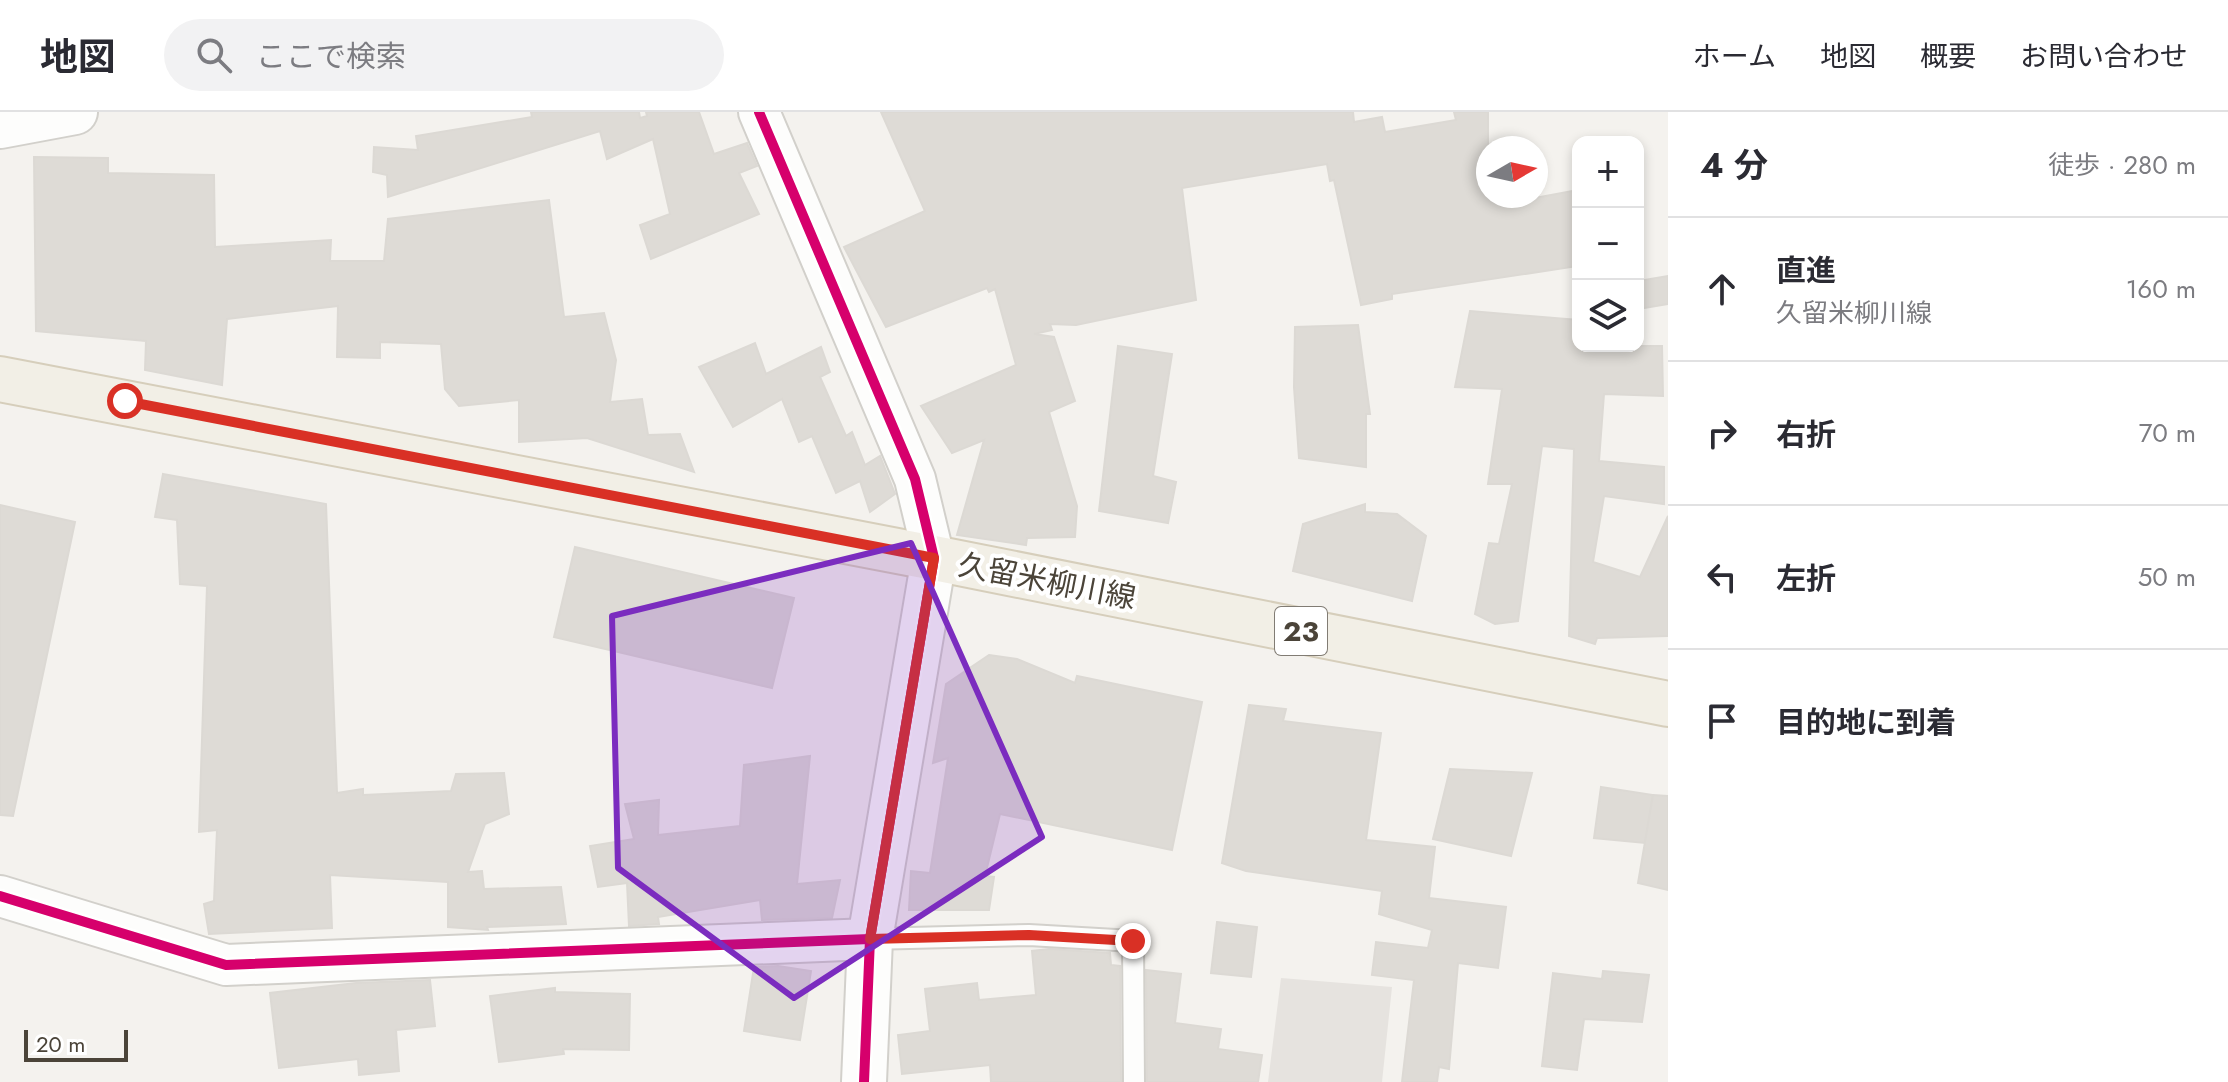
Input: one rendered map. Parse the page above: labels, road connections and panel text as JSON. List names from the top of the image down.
{
  "streets": {
    "main road": ["久留米柳川線", "23"]
  },
  "scale_bar": "20 m",
  "north": "right",
  "page": {
    "header": "地図",
    "search": "ここで検索",
    "nav": [
      "ホーム",
      "地図",
      "概要",
      "お問い合わせ"
    ],
    "heading": ["4 分", "徒歩 · 280 m"],
    "map_buttons": ["+", "−"],
    "list": [
      ["直進", "久留米柳川線", "160 m"],
      ["右折", "70 m"],
      ["左折", "50 m"],
      "目的地に到着"
    ],
    "scale": "20 m"
  }
}
